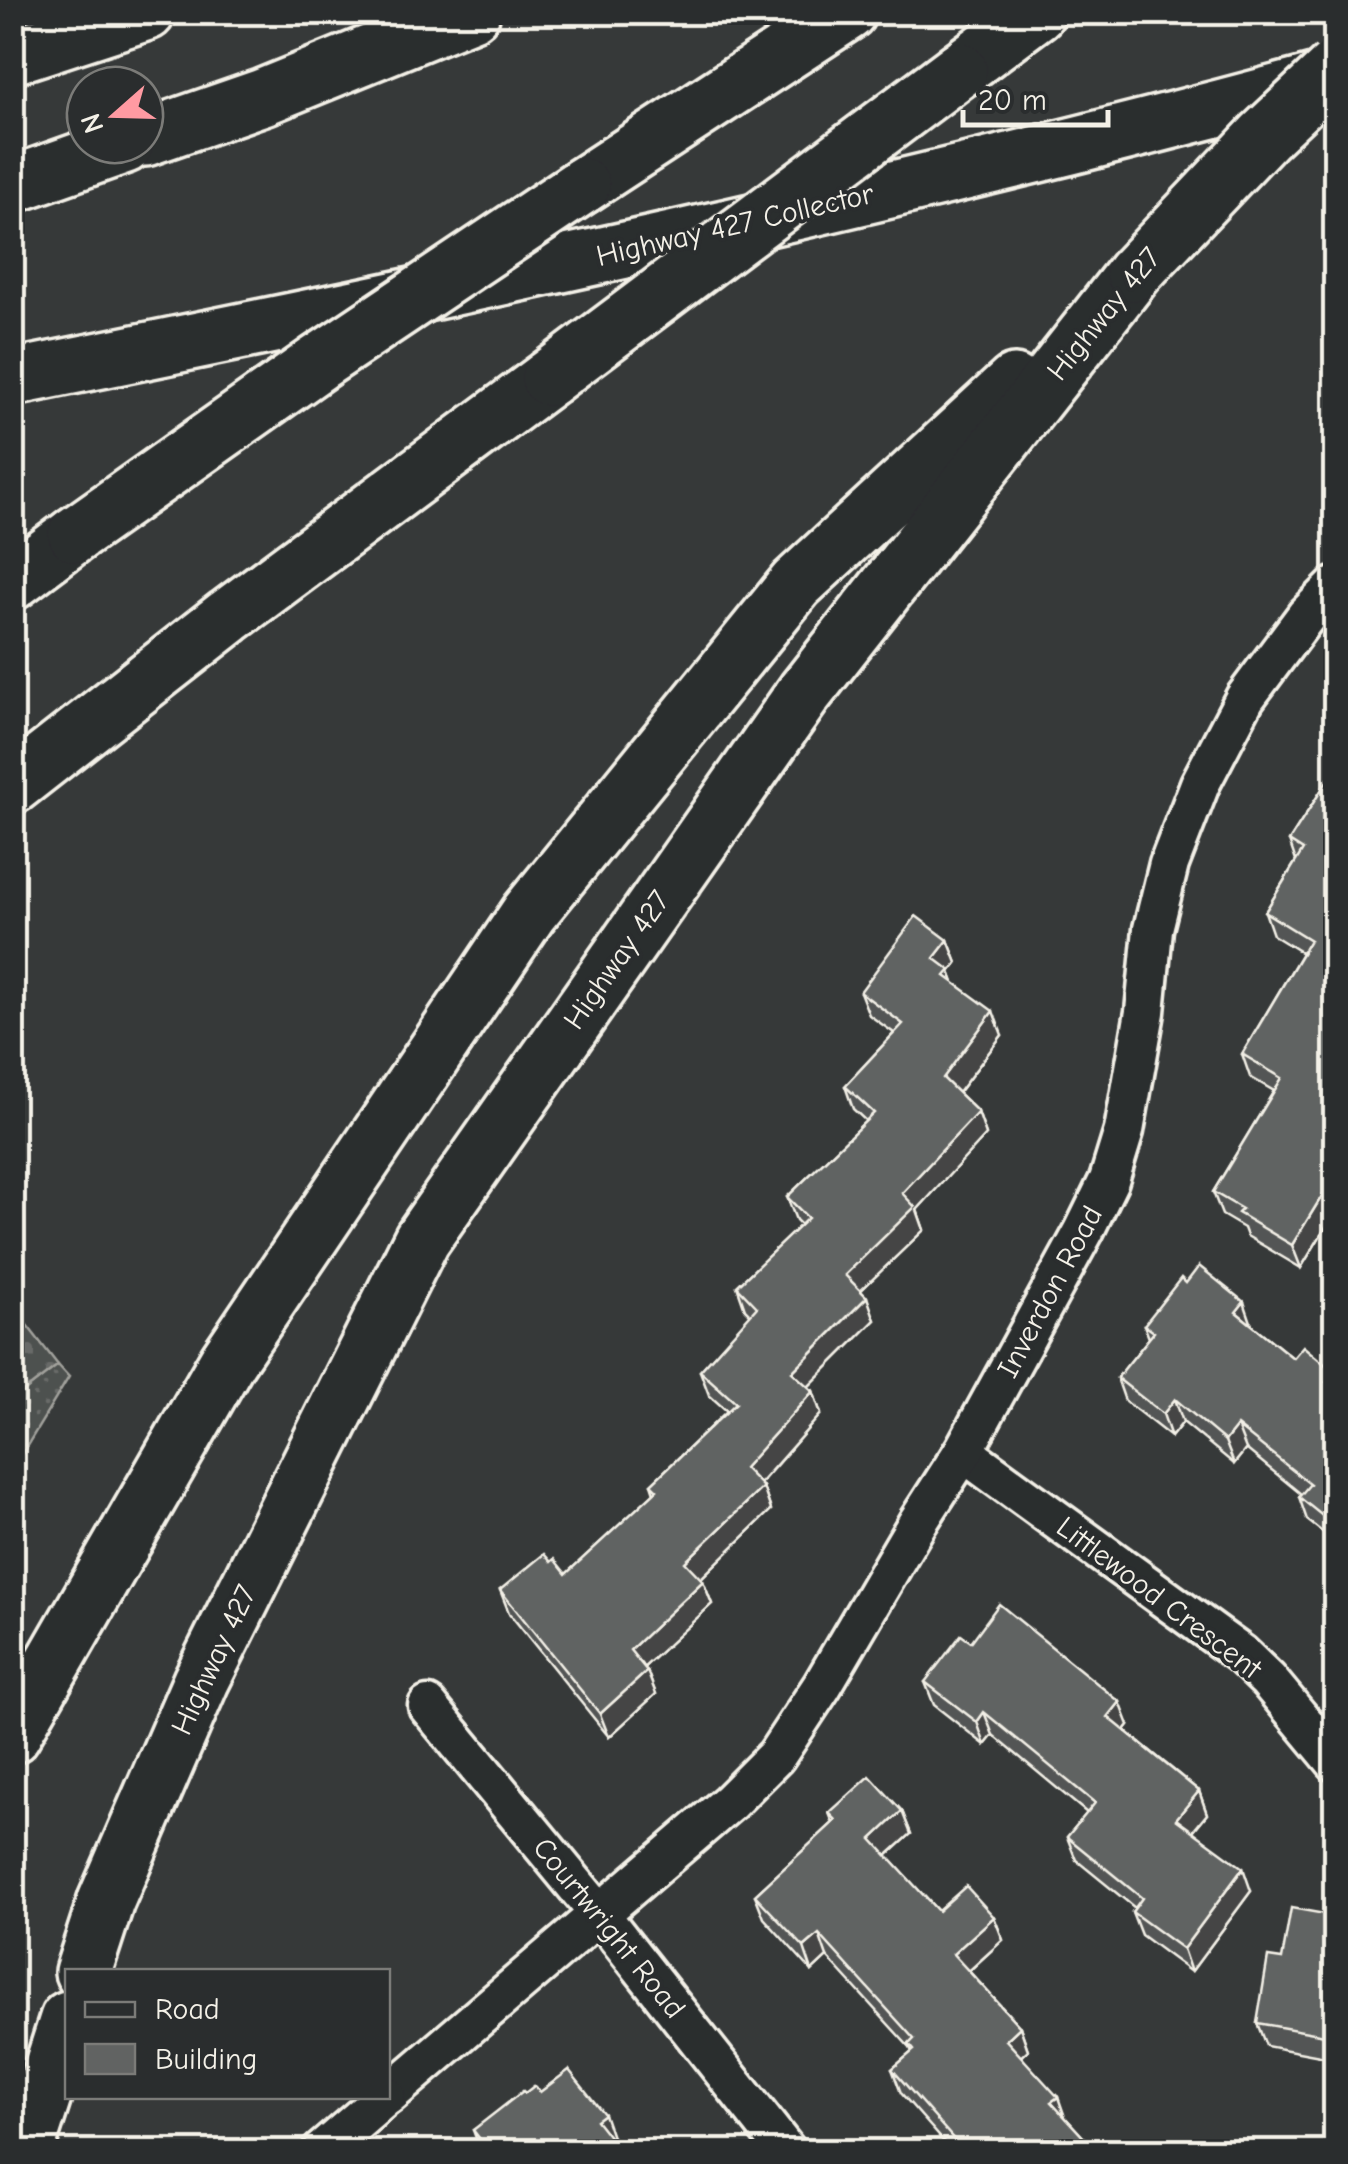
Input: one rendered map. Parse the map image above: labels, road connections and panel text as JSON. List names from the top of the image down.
{
  "streets": {
    "highway": ["Highway 427 Collector", "Highway 427"],
    "street": ["Inverdon Road", "Littlewood Crescent", "Courtwright Road"]
  },
  "crossings": [
    ["Inverdon Road", "Littlewood Crescent"],
    ["Inverdon Road", "Courtwright Road"]
  ],
  "legend": ["Road", "Building"],
  "scale_bar": "20 m",
  "north": "left"
}
